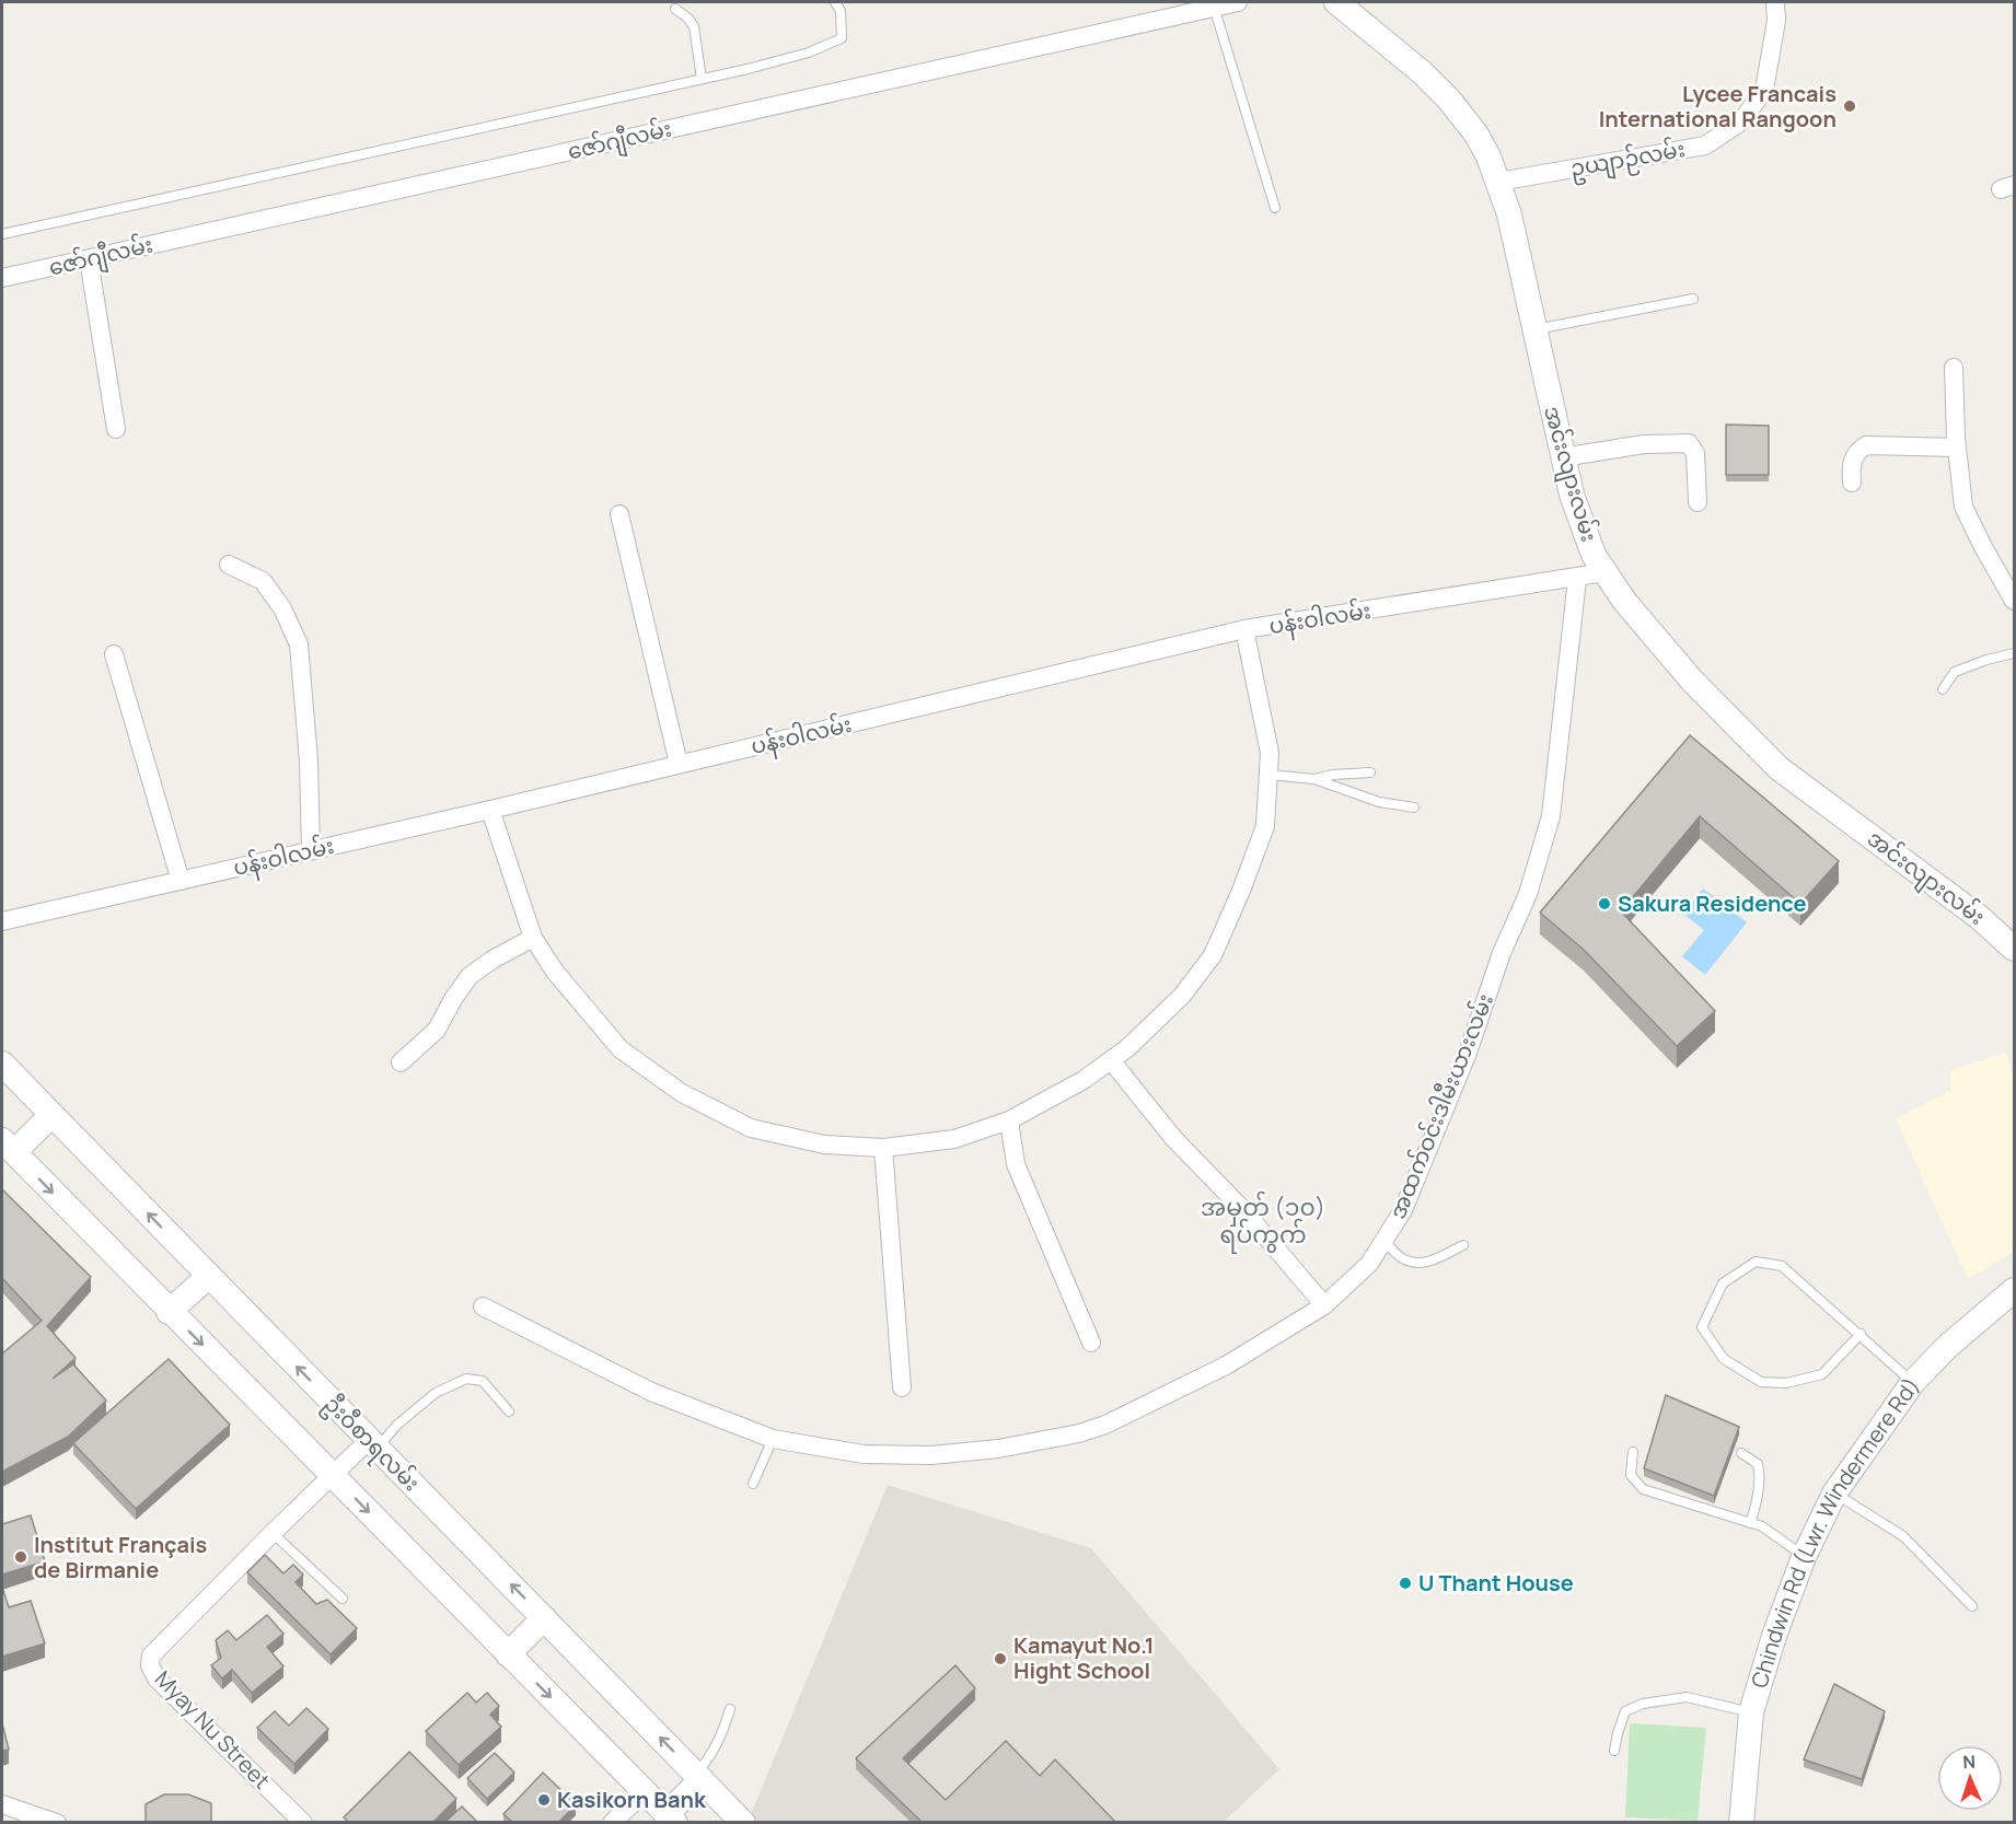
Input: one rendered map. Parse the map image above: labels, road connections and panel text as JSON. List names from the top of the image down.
{
  "streets": {
    "main road": ["အင်းလျားလမ်း", "ဦးဝီစာရလမ်း", "Chindwin Rd (Lwr. Windermere Rd)"],
    "street": [
      "ဇော်ဂျီလမ်း",
      "ဥယျာဉ်လမ်း",
      "ပန်းဝါလမ်း",
      "အထက်ဝင်းဒါမီးယားလမ်း",
      "Myay Nu Street"
    ]
  },
  "crossings": [
    ["ဥယျာဉ်လမ်း", "အင်းလျားလမ်း"],
    ["အင်းလျားလမ်း", "ပန်းဝါလမ်း"],
    ["ပန်းဝါလမ်း", "အထက်ဝင်းဒါမီးယားလမ်း"],
    ["ဦးဝီစာရလမ်း", "Myay Nu Street"]
  ],
  "districts": ["အမှတ် (၁၀) ရပ်ကွက်"],
  "places": [
    "Lycee Francais International Rangoon",
    "Sakura Residence",
    "Institut Français de Birmanie",
    "U Thant House",
    "Kamayut No.1 Hight School",
    "Kasikorn Bank"
  ],
  "north": "top"
}
